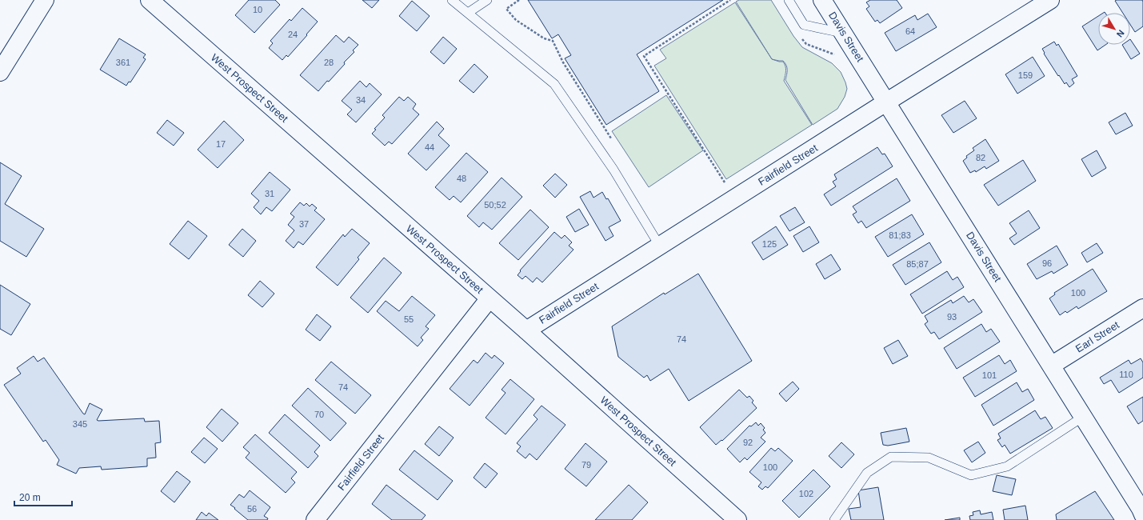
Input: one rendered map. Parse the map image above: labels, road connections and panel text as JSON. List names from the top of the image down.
{
  "streets": {
    "street": [
      "Davis Street",
      "West Prospect Street",
      "Fairfield Street",
      "Earl Street"
    ]
  },
  "crossings": [
    ["Davis Street", "Fairfield Street"],
    ["Davis Street", "Earl Street"],
    ["West Prospect Street", "Fairfield Street"]
  ],
  "house_numbers": [
    "10",
    "64",
    "24",
    "361",
    "28",
    "159",
    "34",
    "17",
    "44",
    "82",
    "48",
    "31",
    "50;52",
    "37",
    "81;83",
    "125",
    "96",
    "85;87",
    "100",
    "93",
    "55",
    "74",
    "110",
    "101",
    "74",
    "70",
    "345",
    "92",
    "79",
    "100",
    "102",
    "56"
  ],
  "scale_bar": "20 m",
  "north": "bottom right"
}
